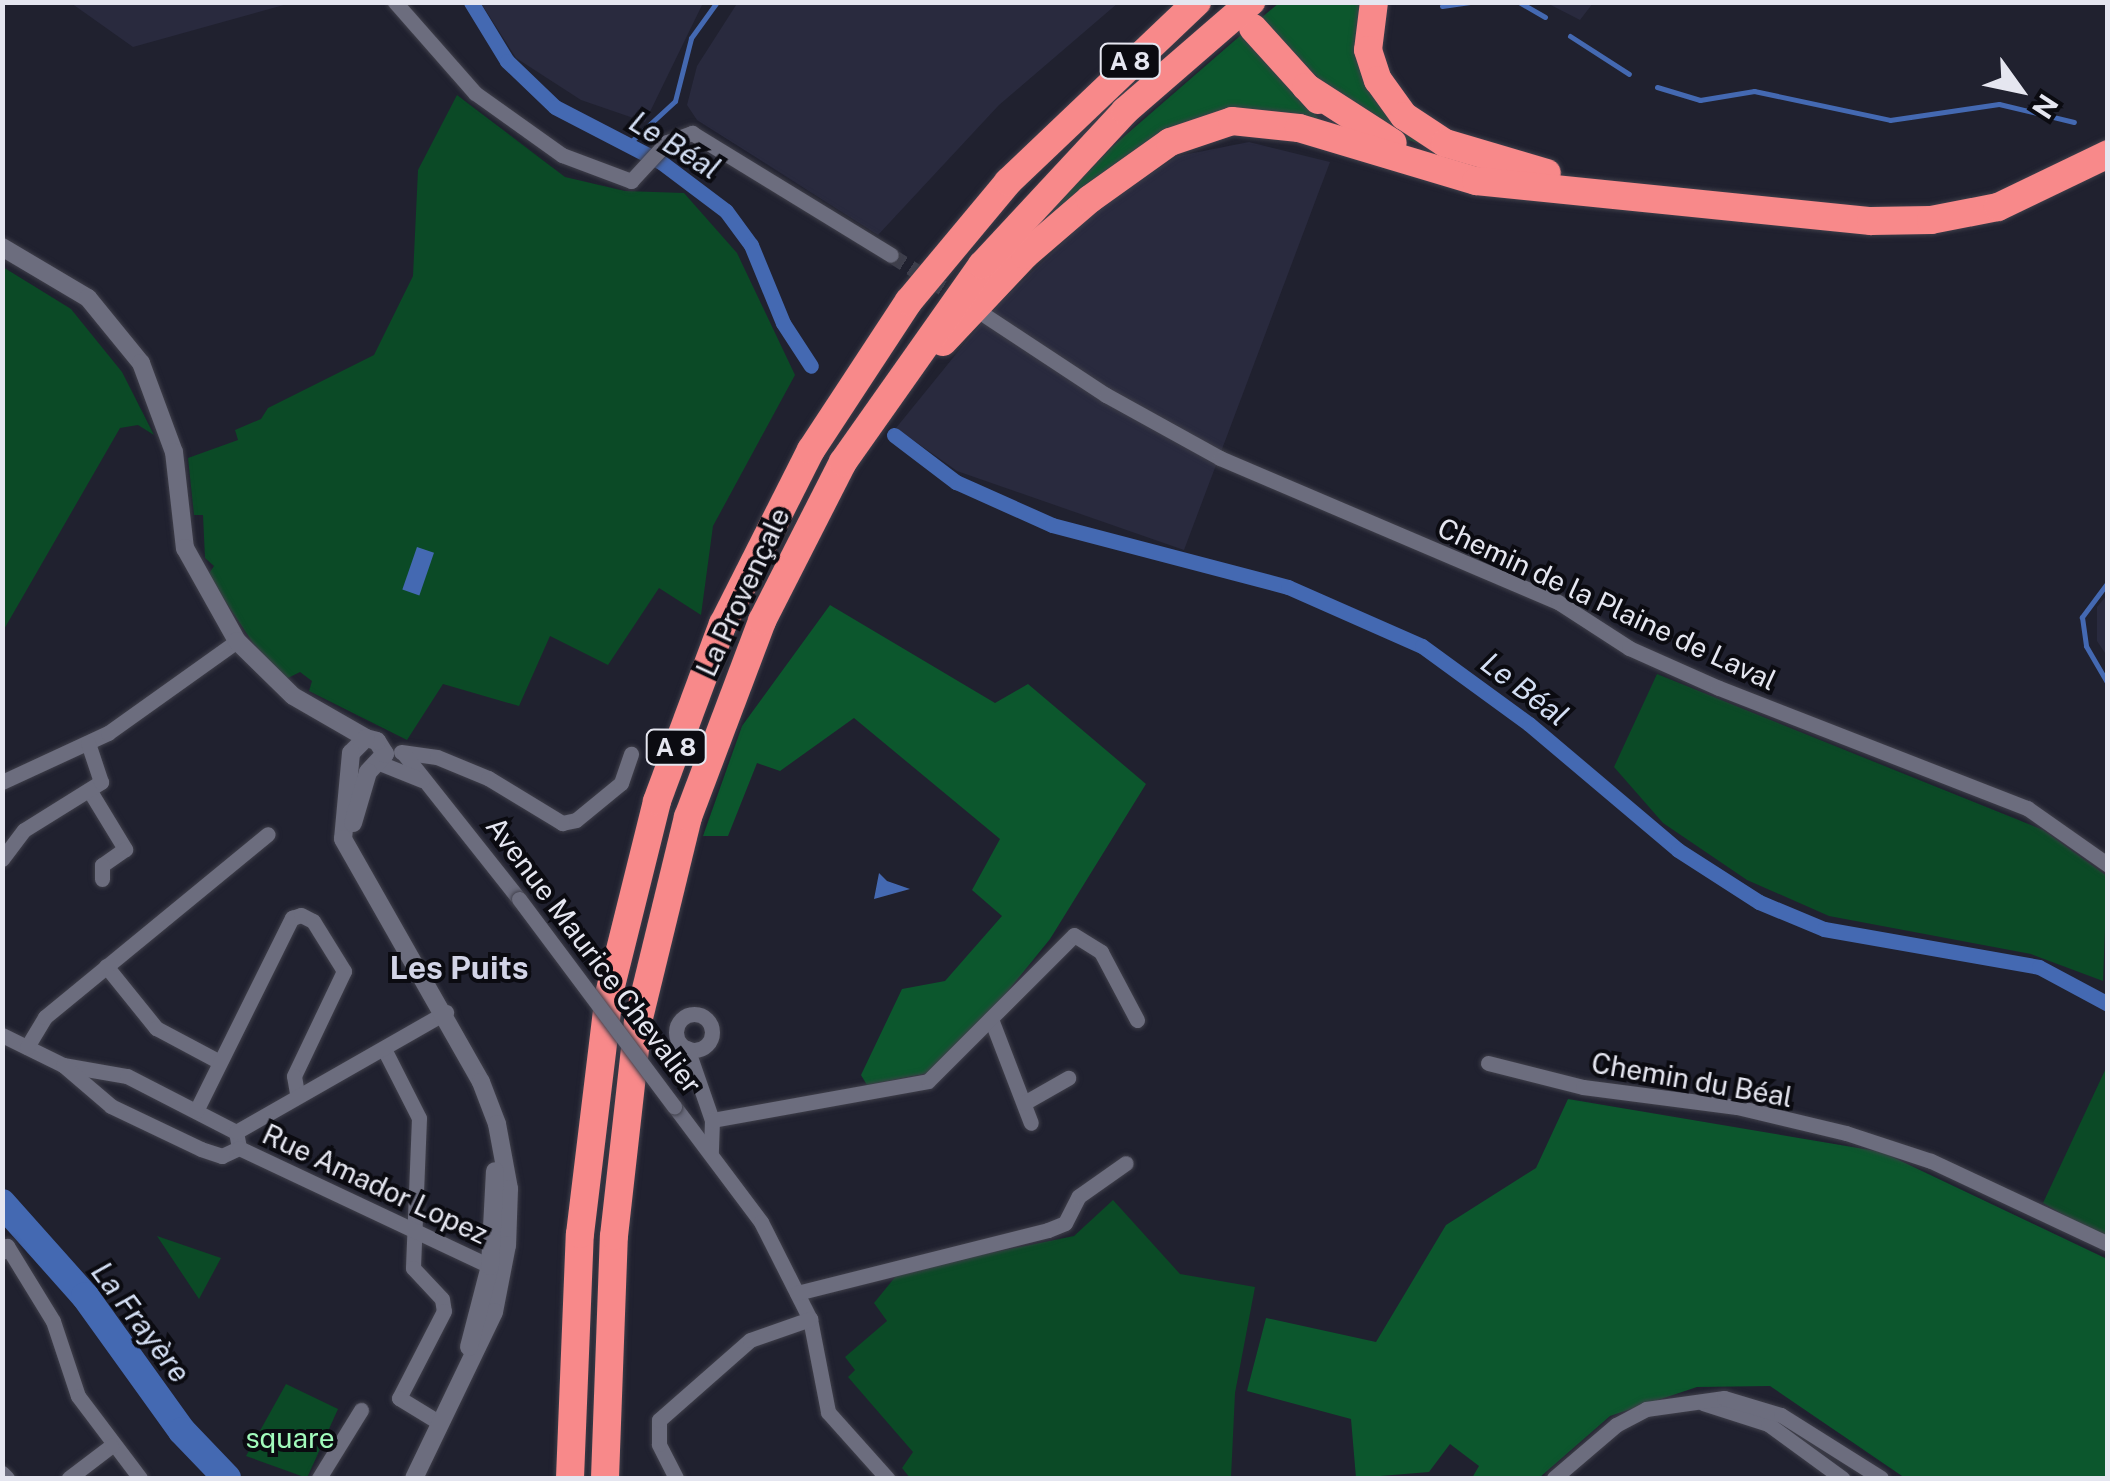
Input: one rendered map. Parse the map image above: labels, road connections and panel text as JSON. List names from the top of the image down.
{
  "streets": {
    "highway": ["A 8", "La Provençale"],
    "street": [
      "Chemin de la Plaine de Laval",
      "Avenue Maurice Chevalier",
      "Chemin du Béal",
      "Rue Amador Lopez"
    ]
  },
  "districts": ["Les Puits"],
  "water": ["Le Béal", "La Frayère"],
  "parks": ["square"],
  "north": "bottom right"
}
